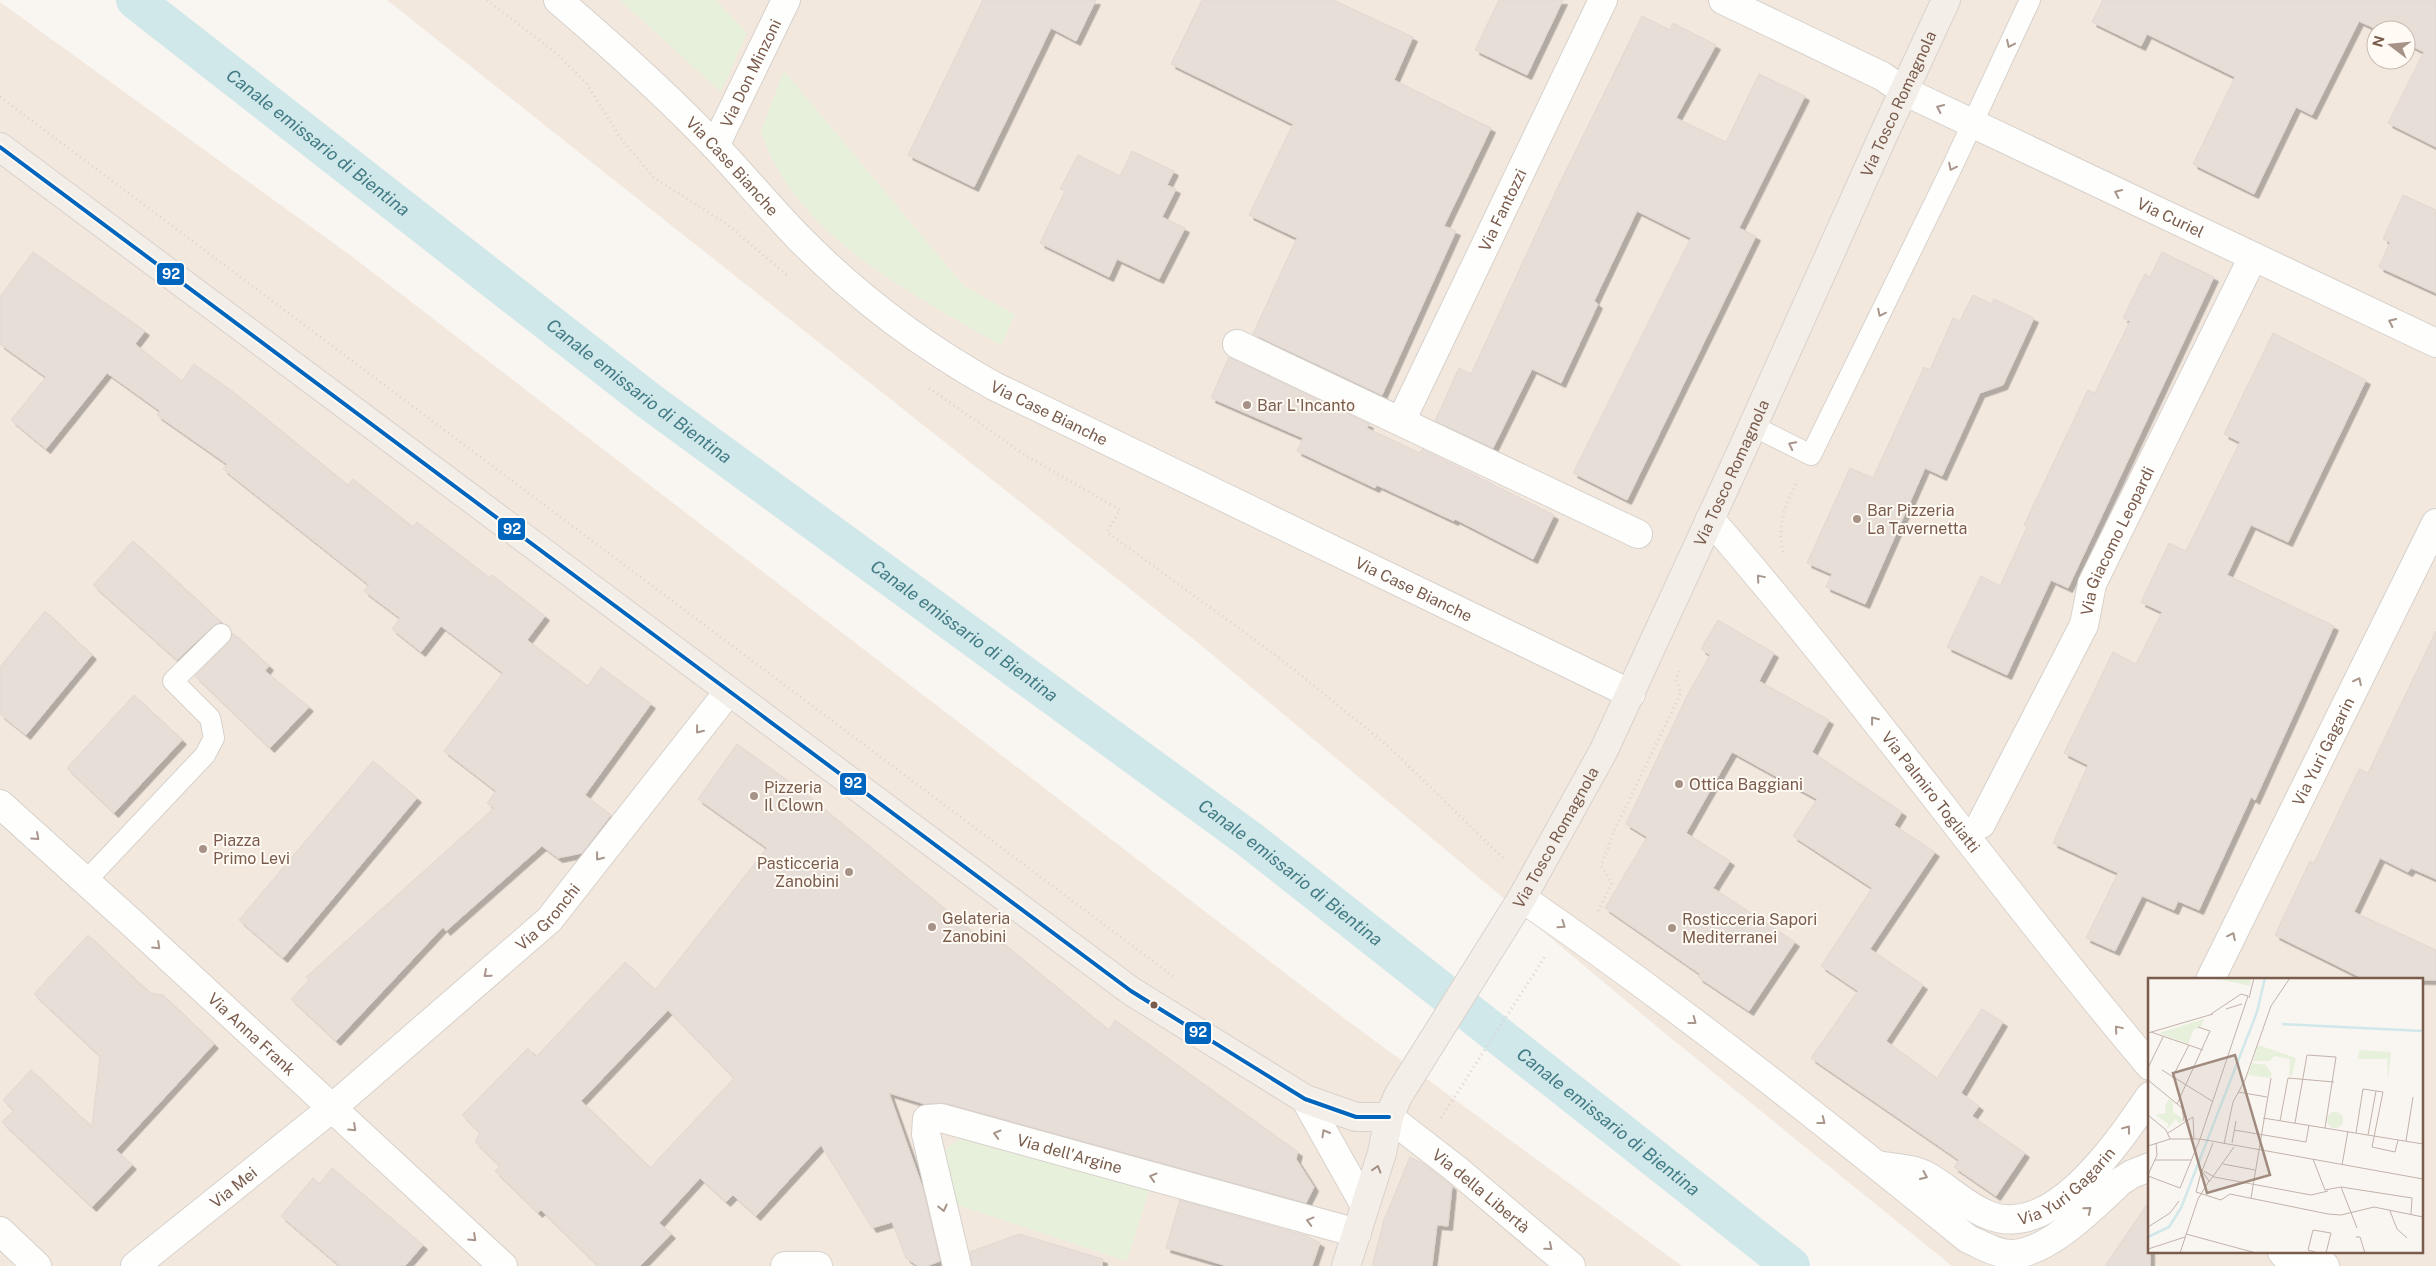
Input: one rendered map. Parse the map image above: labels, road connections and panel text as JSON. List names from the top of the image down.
{
  "streets": {
    "main road": ["Via Tosco Romagnola"],
    "street": [
      "Via Don Minzoni",
      "Via Case Bianche",
      "Via Fantozzi",
      "Via Curiel",
      "Via Giacomo Leopardi",
      "Via Yuri Gagarin",
      "Via Palmiro Togliatti",
      "Via Gronchi",
      "Via Anna Frank",
      "Via dell'Argine",
      "Via Mei",
      "Via della Libertà"
    ]
  },
  "crossings": [
    ["Via Don Minzoni", "Via Case Bianche"],
    ["Via Tosco Romagnola", "Via Case Bianche"],
    ["Via Tosco Romagnola", "Via Curiel"],
    ["Via Tosco Romagnola", "Via Palmiro Togliatti"],
    ["Via Tosco Romagnola", "Via della Libertà"],
    ["Via Curiel", "Via Giacomo Leopardi"],
    ["Via Gronchi", "Via Anna Frank"],
    ["Via Gronchi", "Via Mei"],
    ["Via Anna Frank", "Via Mei"]
  ],
  "one_way": [
    "Via Curiel",
    "Via Yuri Gagarin",
    "Via Palmiro Togliatti",
    "Via Gronchi",
    "Via Anna Frank",
    "Via della Libertà"
  ],
  "water": ["Canale emissario di Bientina"],
  "places": [
    "Bar L'Incanto",
    "Bar Pizzeria La Tavernetta",
    "Ottica Baggiani",
    "Pizzeria Il Clown",
    "Piazza Primo Levi",
    "Pasticceria Zanobini",
    "Gelateria Zanobini",
    "Rosticceria Sapori Mediterranei"
  ],
  "lines": ["transit line 92"],
  "north": "left"
}
